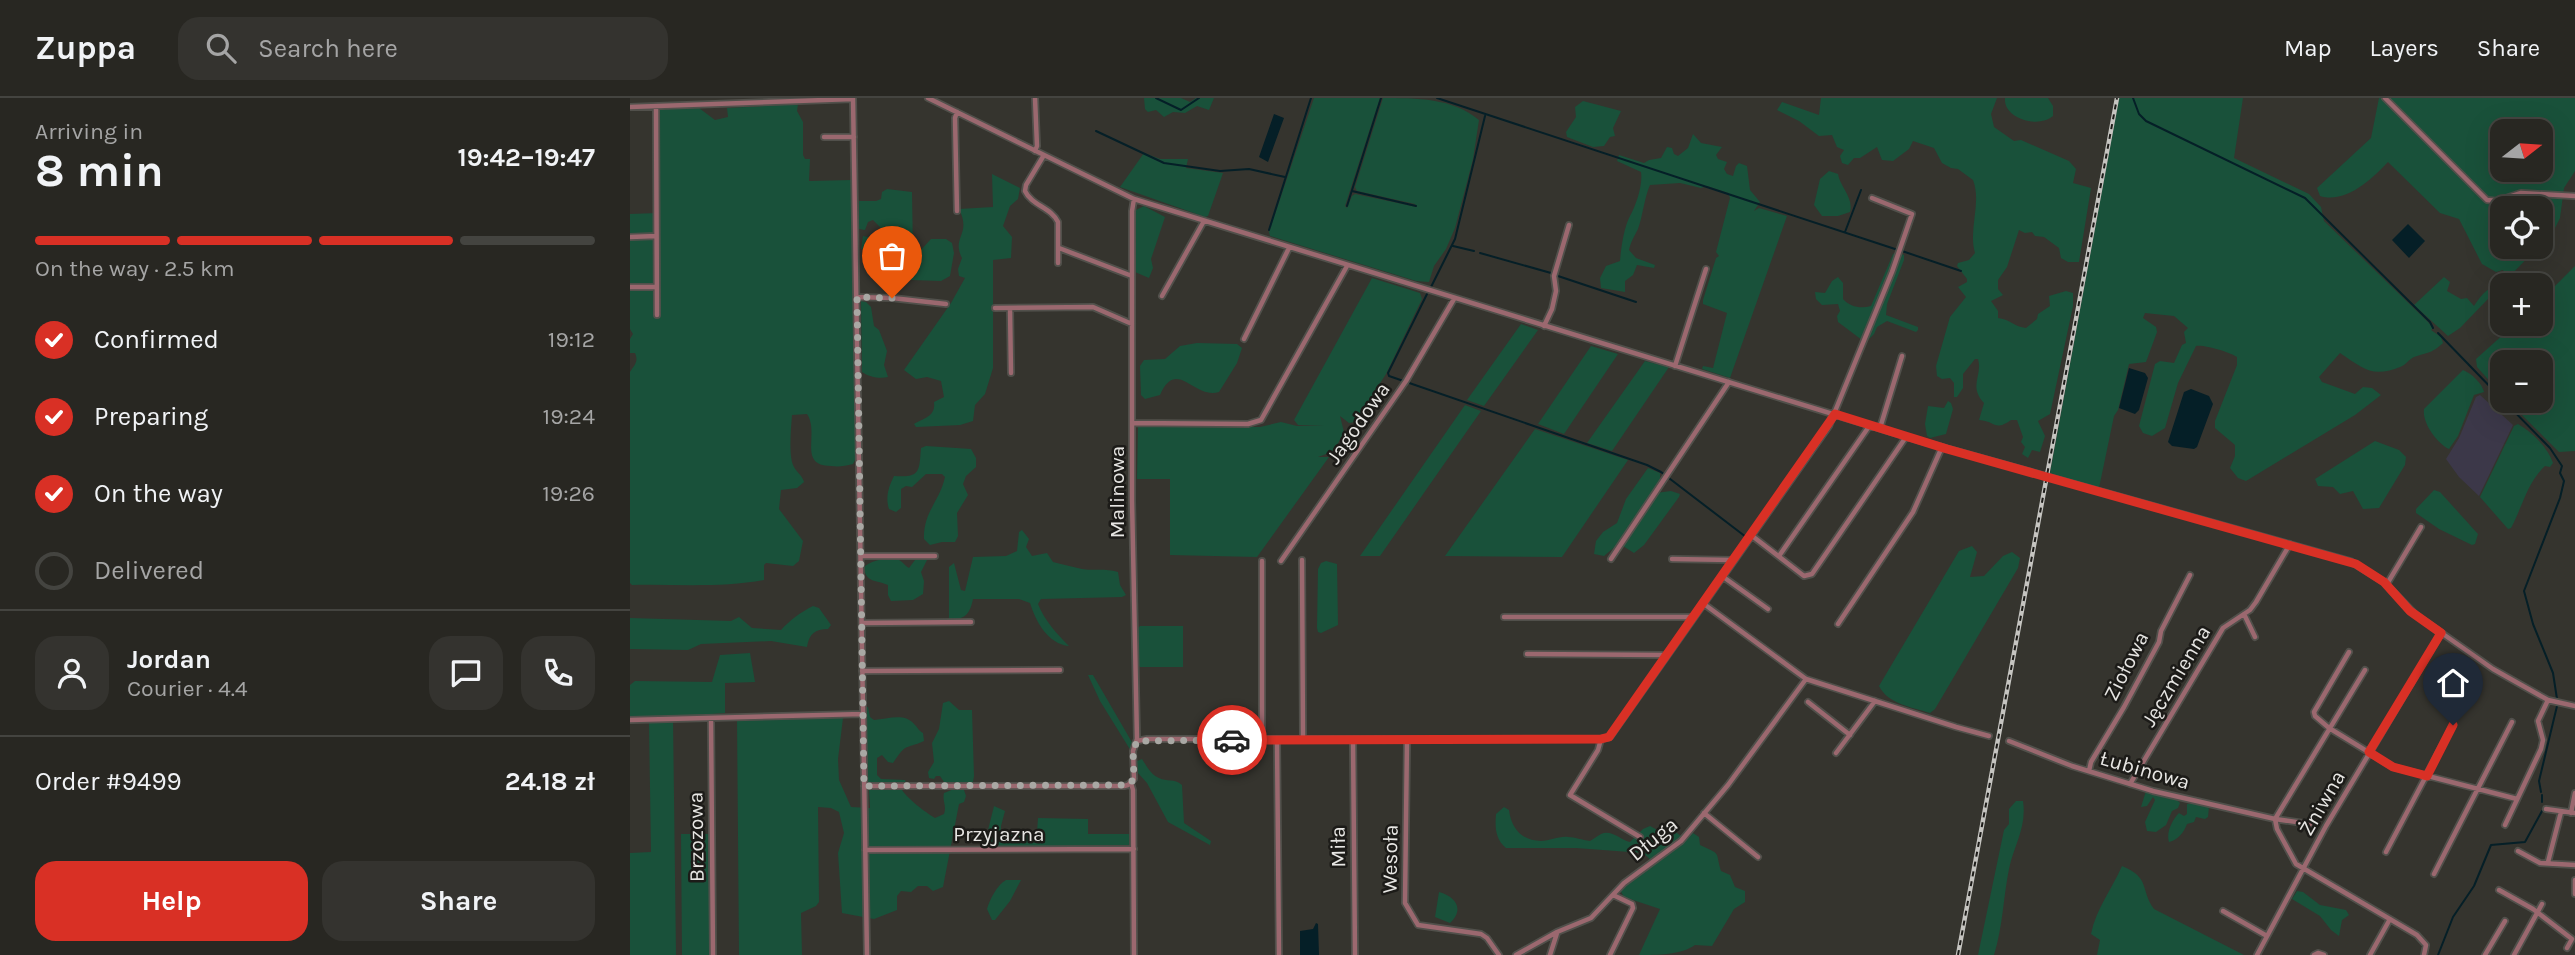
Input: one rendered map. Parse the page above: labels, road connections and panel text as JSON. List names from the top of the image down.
{
  "streets": {
    "street": [
      "Jagodowa",
      "Malinowa",
      "Ziołowa",
      "Jęczmienna",
      "Łubinowa",
      "Żniwna",
      "Przyjazna",
      "Brzozowa",
      "Długa",
      "Miła",
      "Wesoła"
    ]
  },
  "crossings": [
    ["Malinowa", "Przyjazna"],
    ["Ziołowa", "Łubinowa"],
    ["Jęczmienna", "Łubinowa"]
  ],
  "north": "right",
  "page": {
    "header": "Zuppa",
    "search": "Search here",
    "nav": ["Map", "Layers", "Share"],
    "heading": ["8 min", "Arriving in", "19:42–19:47"],
    "panel": [
      "Jordan",
      "Courier · 4.4",
      "Order #9499",
      "24.18 zł"
    ],
    "map_buttons": ["+", "−"],
    "bar": "On the way · 2.5 km",
    "list": [
      ["Confirmed", "19:12"],
      ["Preparing", "19:24"],
      ["On the way", "19:26"],
      "Delivered"
    ],
    "buttons": ["Help", "Share"]
  }
}
